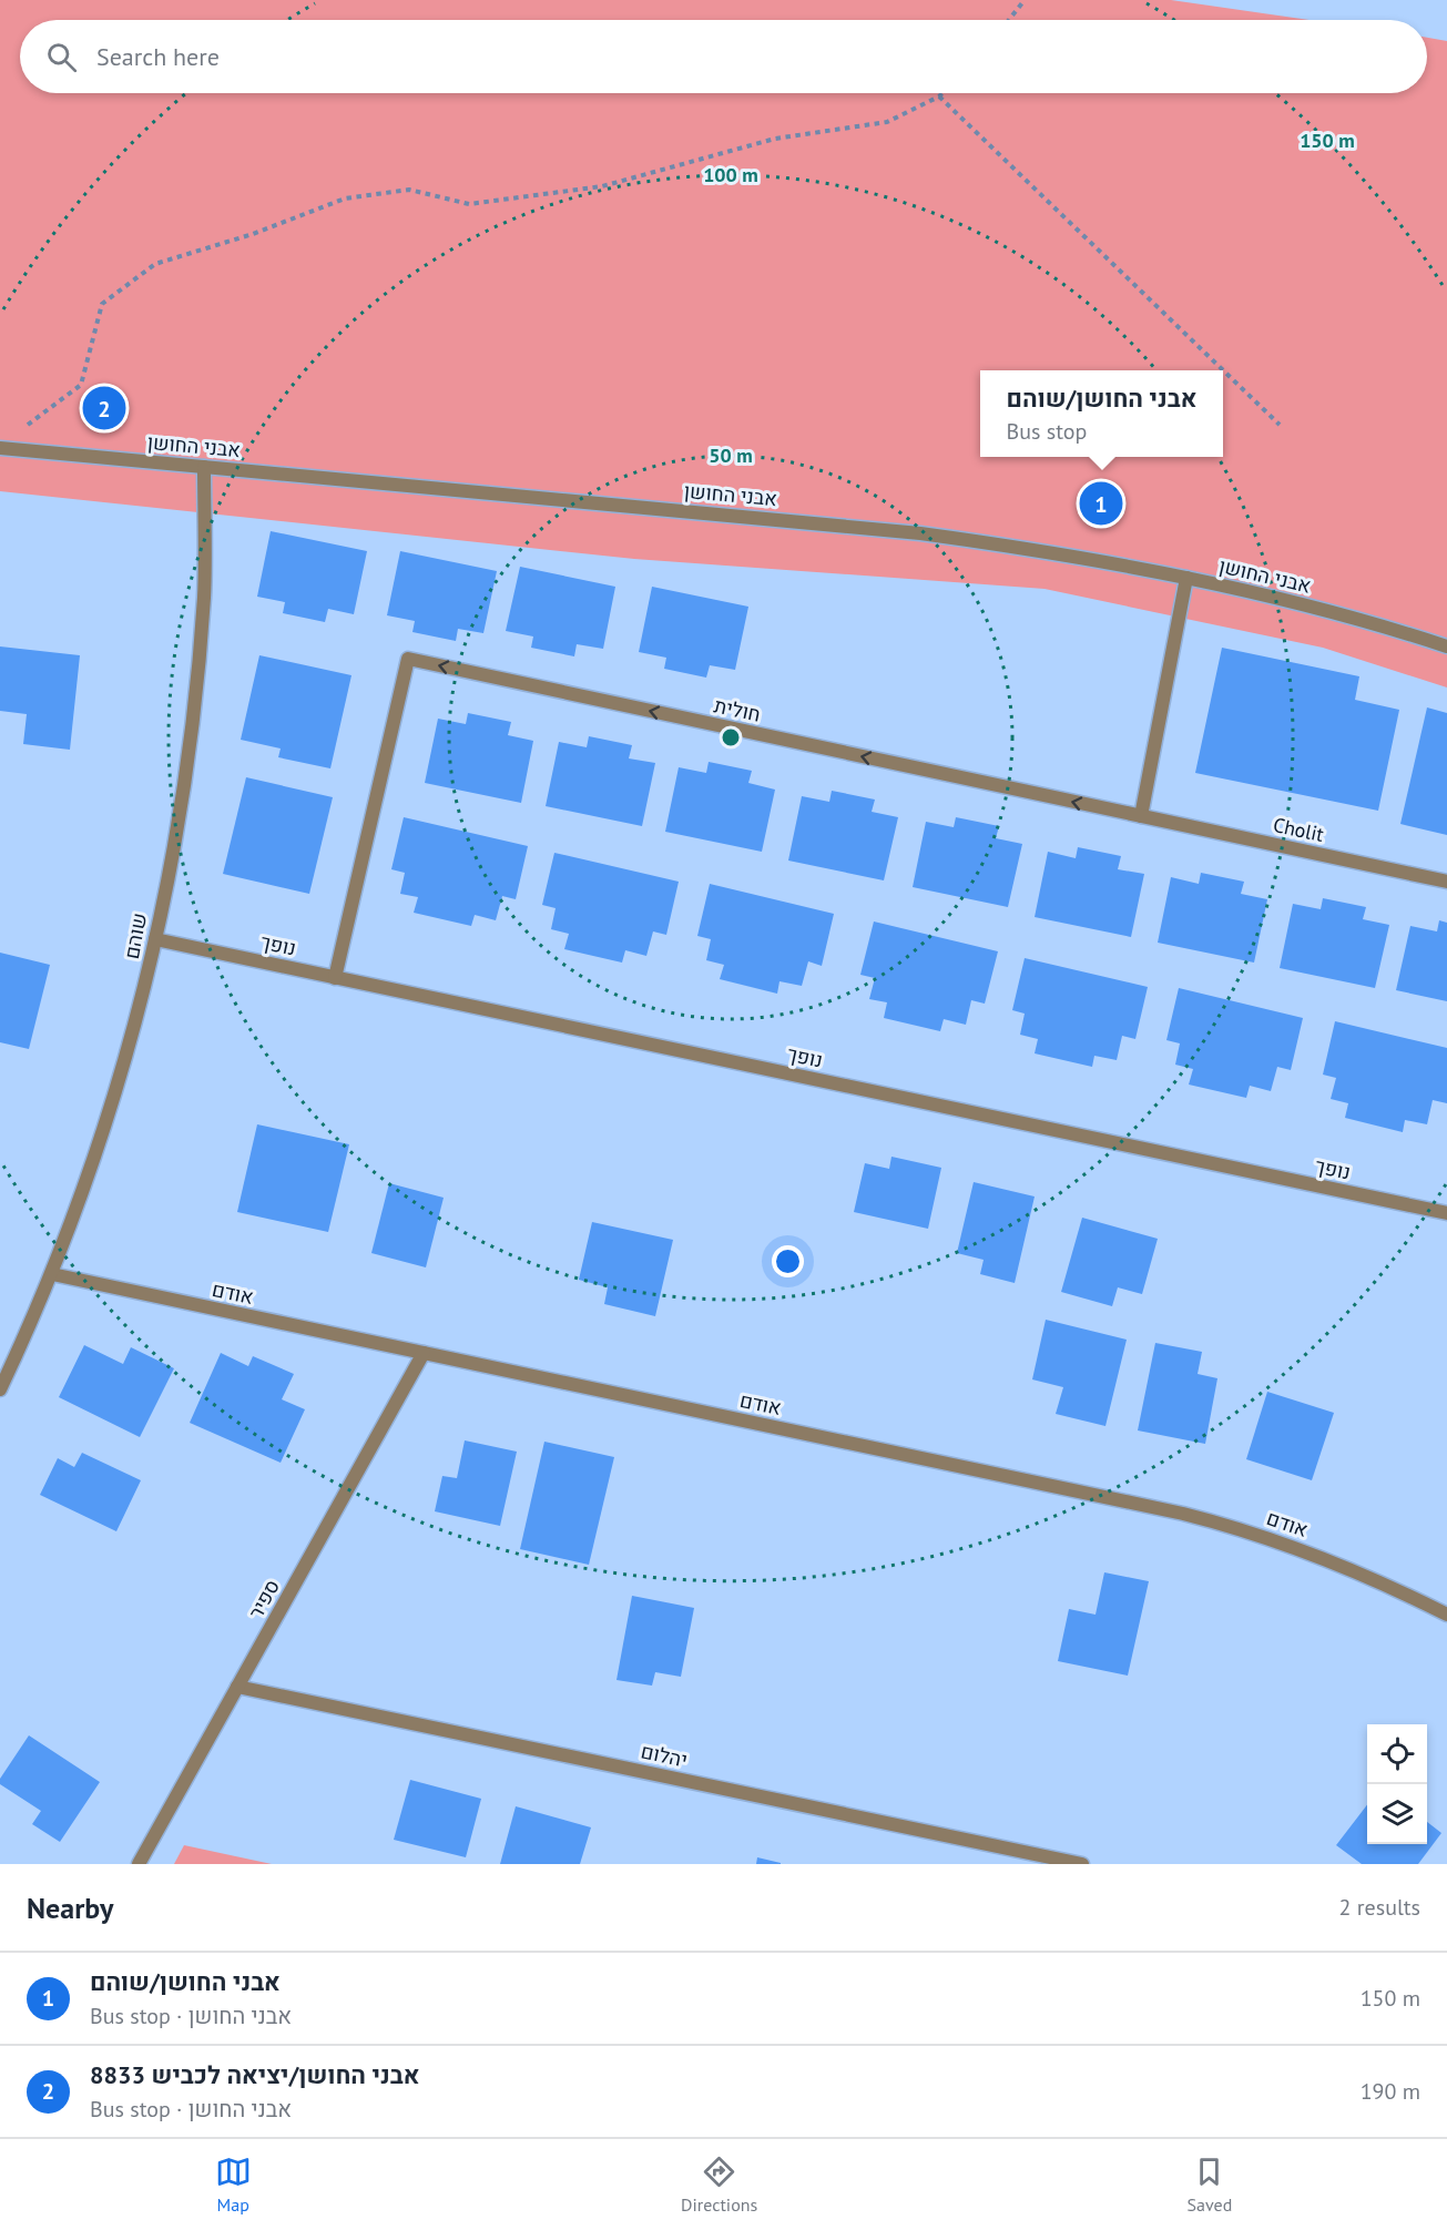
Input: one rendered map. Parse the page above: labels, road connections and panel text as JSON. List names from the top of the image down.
{
  "streets": {
    "street": [
      "אבני החושן",
      "חולית",
      "Cholit",
      "שוהם",
      "נופך",
      "אודם",
      "ספיר",
      "יהלום"
    ]
  },
  "crossings": [
    ["אבני החושן", "שוהם"],
    ["חולית", "Cholit"],
    ["חולית", "נופך"],
    ["שוהם", "נופך"],
    ["שוהם", "אודם"],
    ["אודם", "ספיר"],
    ["ספיר", "יהלום"]
  ],
  "page": {
    "search": "Search here",
    "popup": ["אבני החושן/שוהם", "Bus stop"],
    "pins": ["2", "1"],
    "heading": ["Nearby", "2 results"],
    "list": [
      {
        "mark": "1",
        "name": "אבני החושן/שוהם",
        "note": "Bus stop · אבני החושן",
        "value": "150 m"
      },
      {
        "mark": "2",
        "name": "אבני החושן/יציאה לכביש 8833",
        "note": "Bus stop · אבני החושן",
        "value": "190 m"
      }
    ],
    "nav": ["Map", "Directions", "Saved"]
  },
  "rings": ["150 m", "100 m", "50 m"]
}
